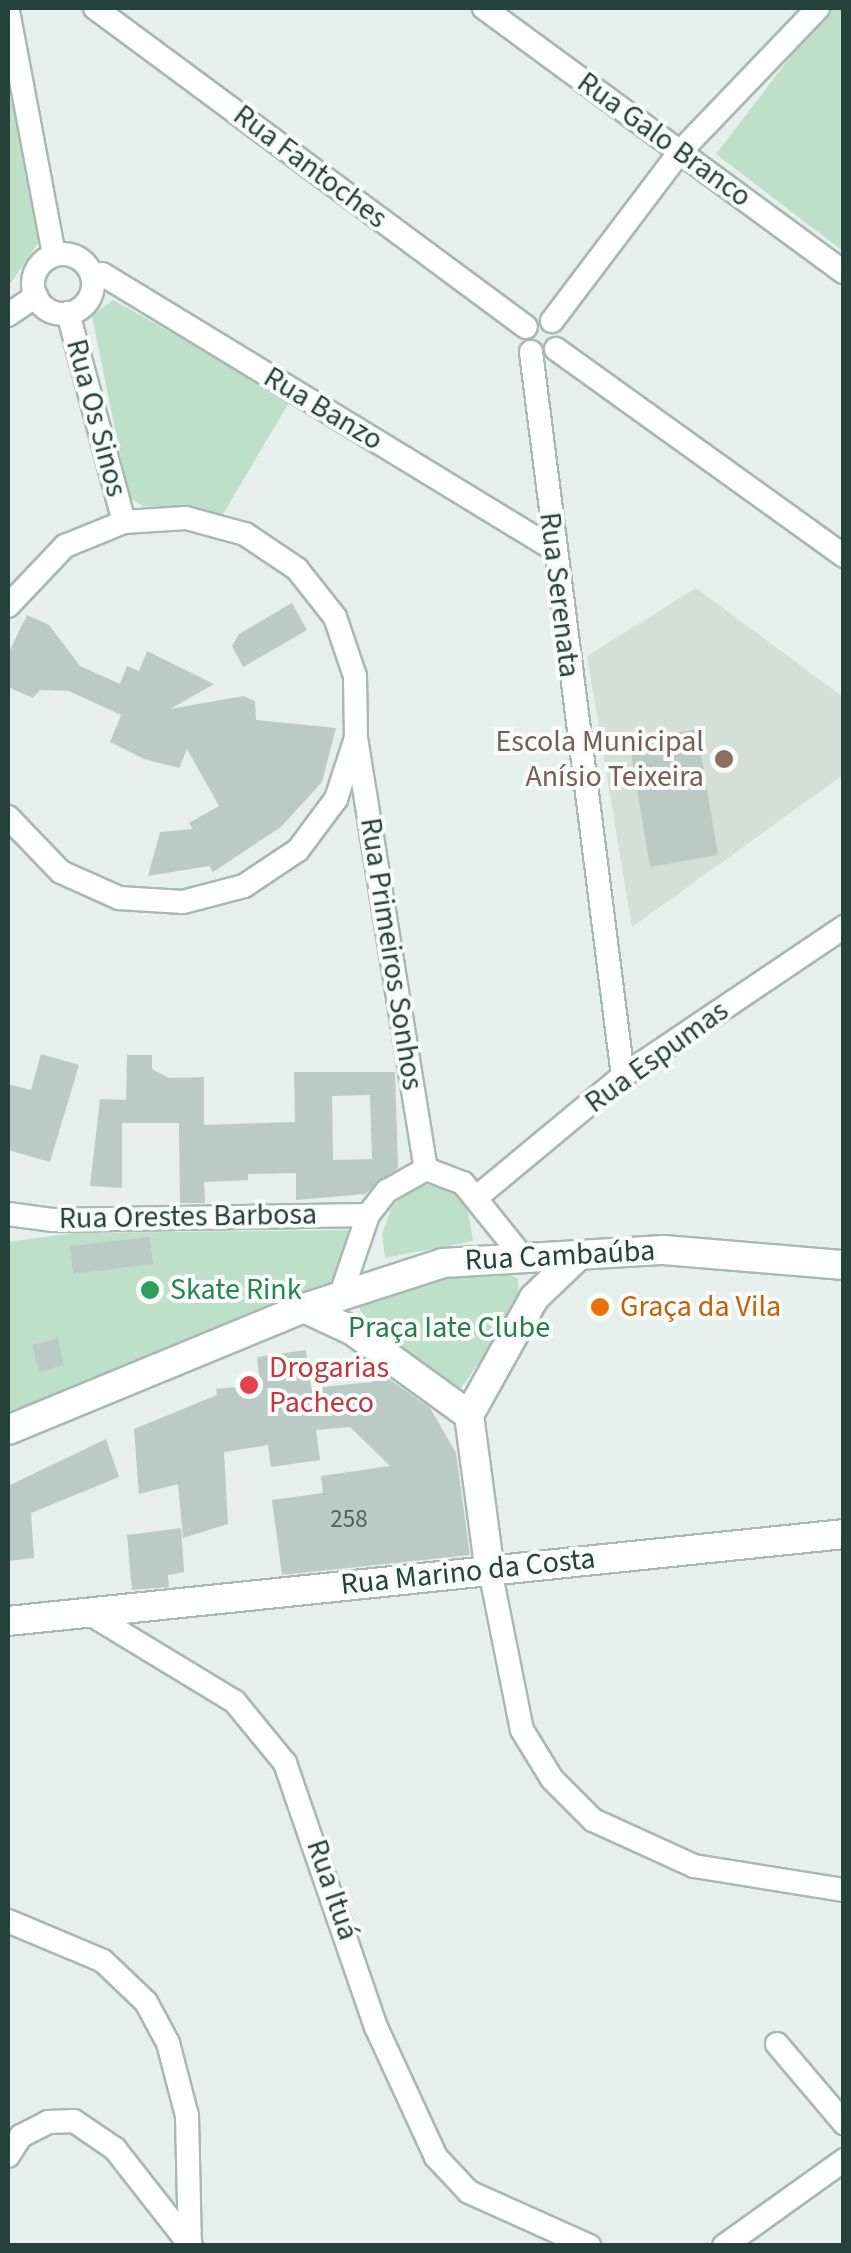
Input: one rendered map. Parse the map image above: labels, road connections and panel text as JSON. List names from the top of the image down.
{
  "streets": {
    "street": [
      "Rua Galo Branco",
      "Rua Fantoches",
      "Rua Banzo",
      "Rua Os Sinos",
      "Rua Serenata",
      "Rua Primeiros Sonhos",
      "Rua Espumas",
      "Rua Orestes Barbosa",
      "Rua Cambaúba",
      "Rua Marino da Costa",
      "Rua Ituá"
    ]
  },
  "crossings": [
    ["Rua Fantoches", "Rua Serenata"],
    ["Rua Banzo", "Rua Os Sinos"],
    ["Rua Banzo", "Rua Serenata"],
    ["Rua Os Sinos", "Rua Primeiros Sonhos"],
    ["Rua Serenata", "Rua Espumas"],
    ["Rua Marino da Costa", "Rua Ituá"]
  ],
  "parks": ["Praça Iate Clube"],
  "places": [
    "Escola Municipal Anísio Teixeira",
    "Skate Rink",
    "Graça da Vila",
    "Drogarias Pacheco"
  ],
  "house_numbers": ["258"]
}
